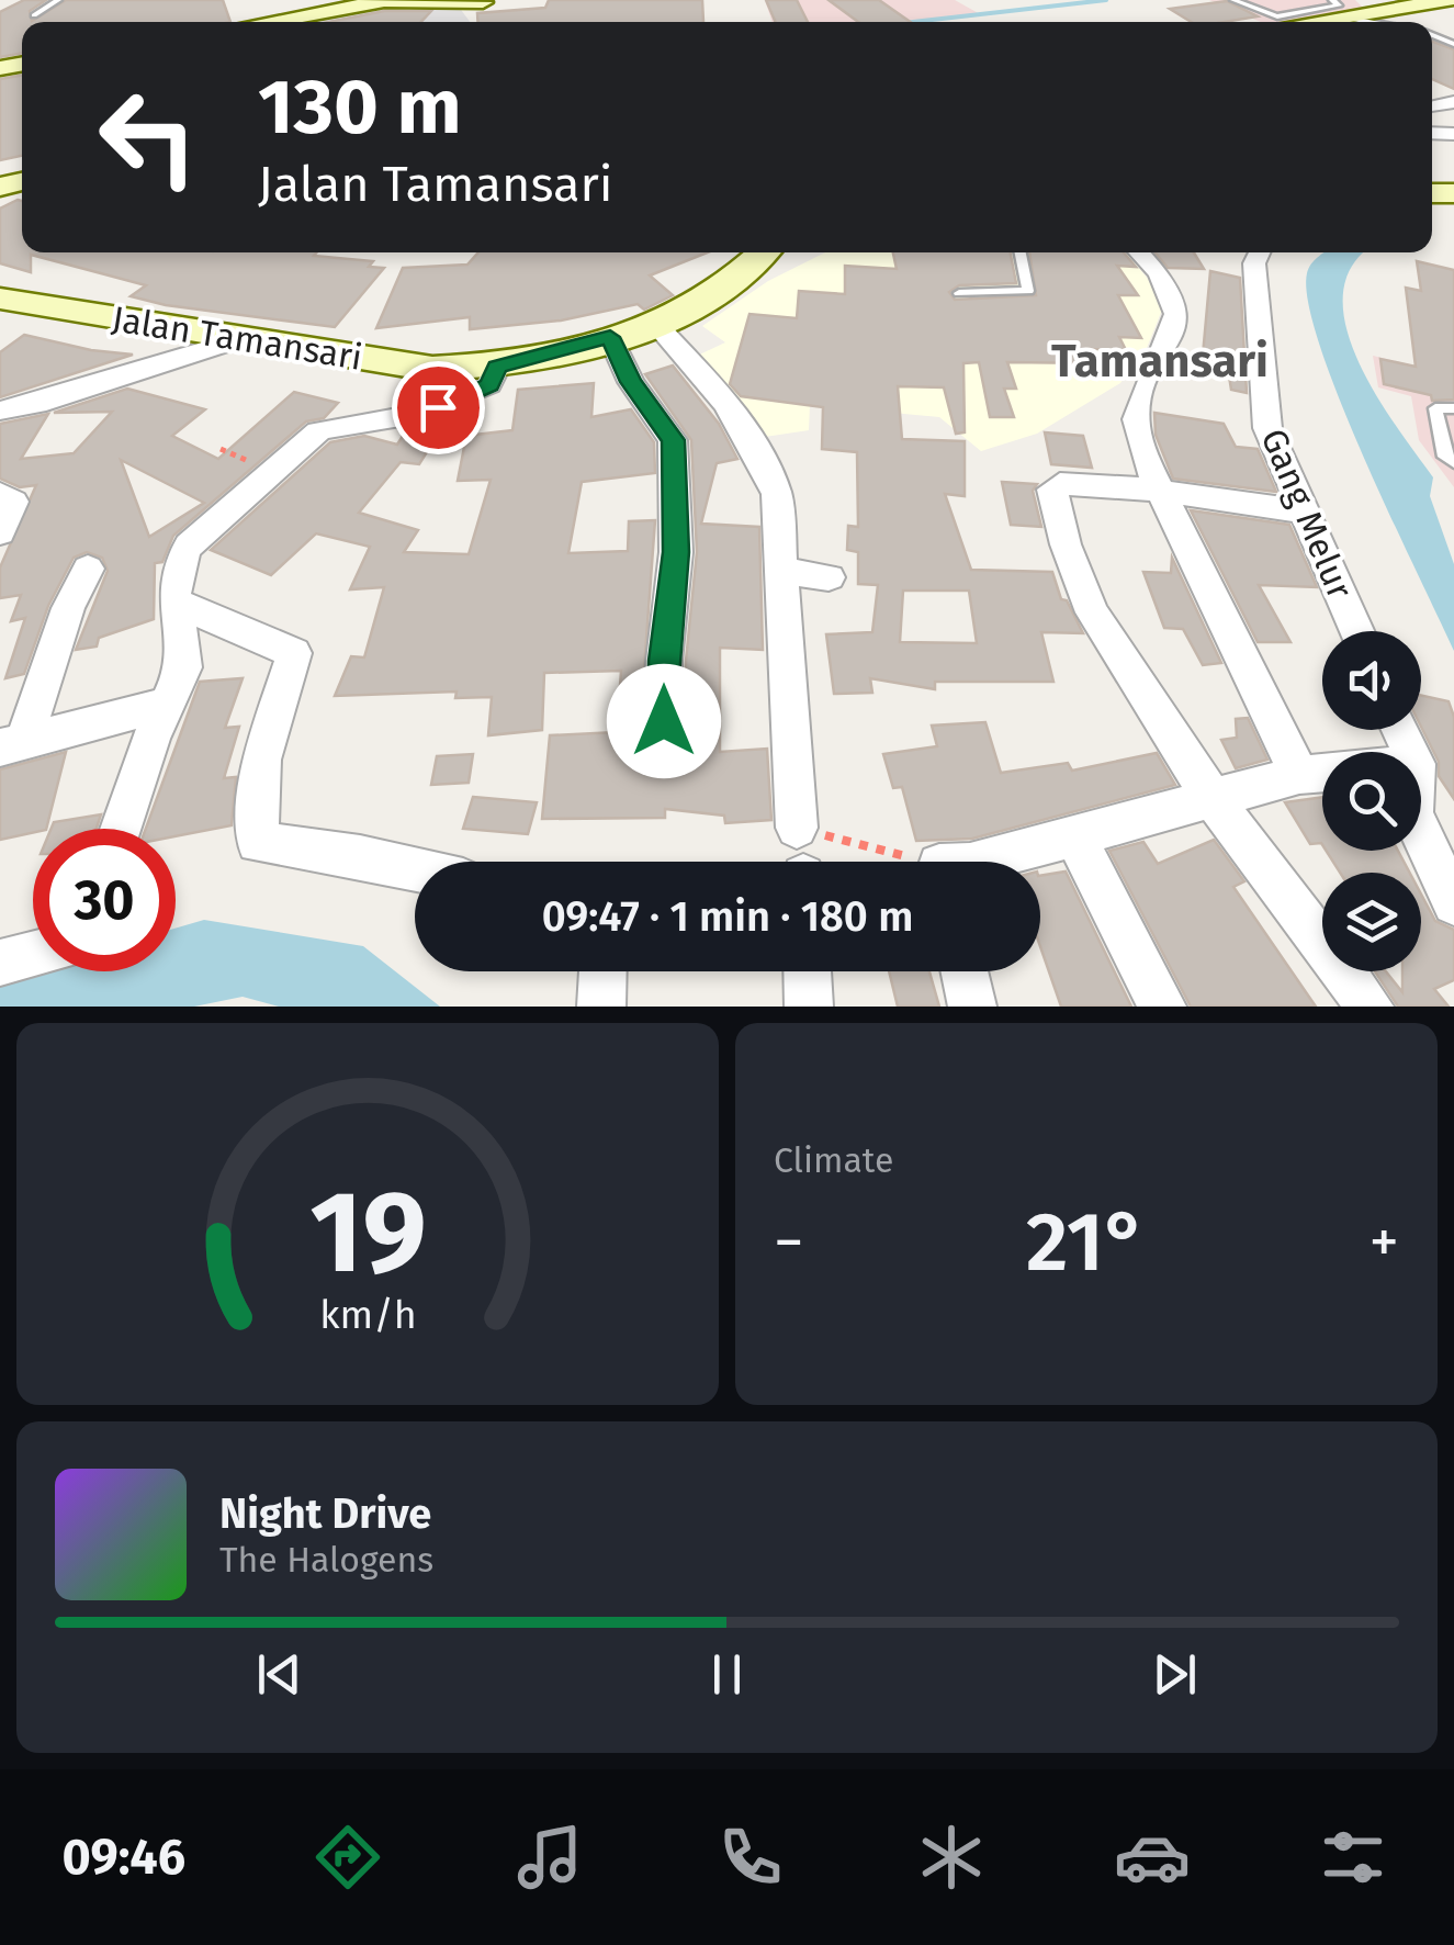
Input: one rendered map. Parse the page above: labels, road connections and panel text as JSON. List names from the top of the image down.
{
  "streets": {
    "main road": ["Jalan Tamansari"],
    "street": ["Gang Melur"]
  },
  "districts": ["Tamansari"],
  "page": {
    "turn": ["130 m", "Jalan Tamansari"],
    "limit": "30",
    "trip": "09:47 · 1 min · 180 m",
    "tile": "Climate",
    "heat": ["−", "21°", "+"],
    "song": ["Night Drive", "The Halogens"],
    "tabs": "09:46",
    "gauge": ["19", "km/h"]
  }
}
